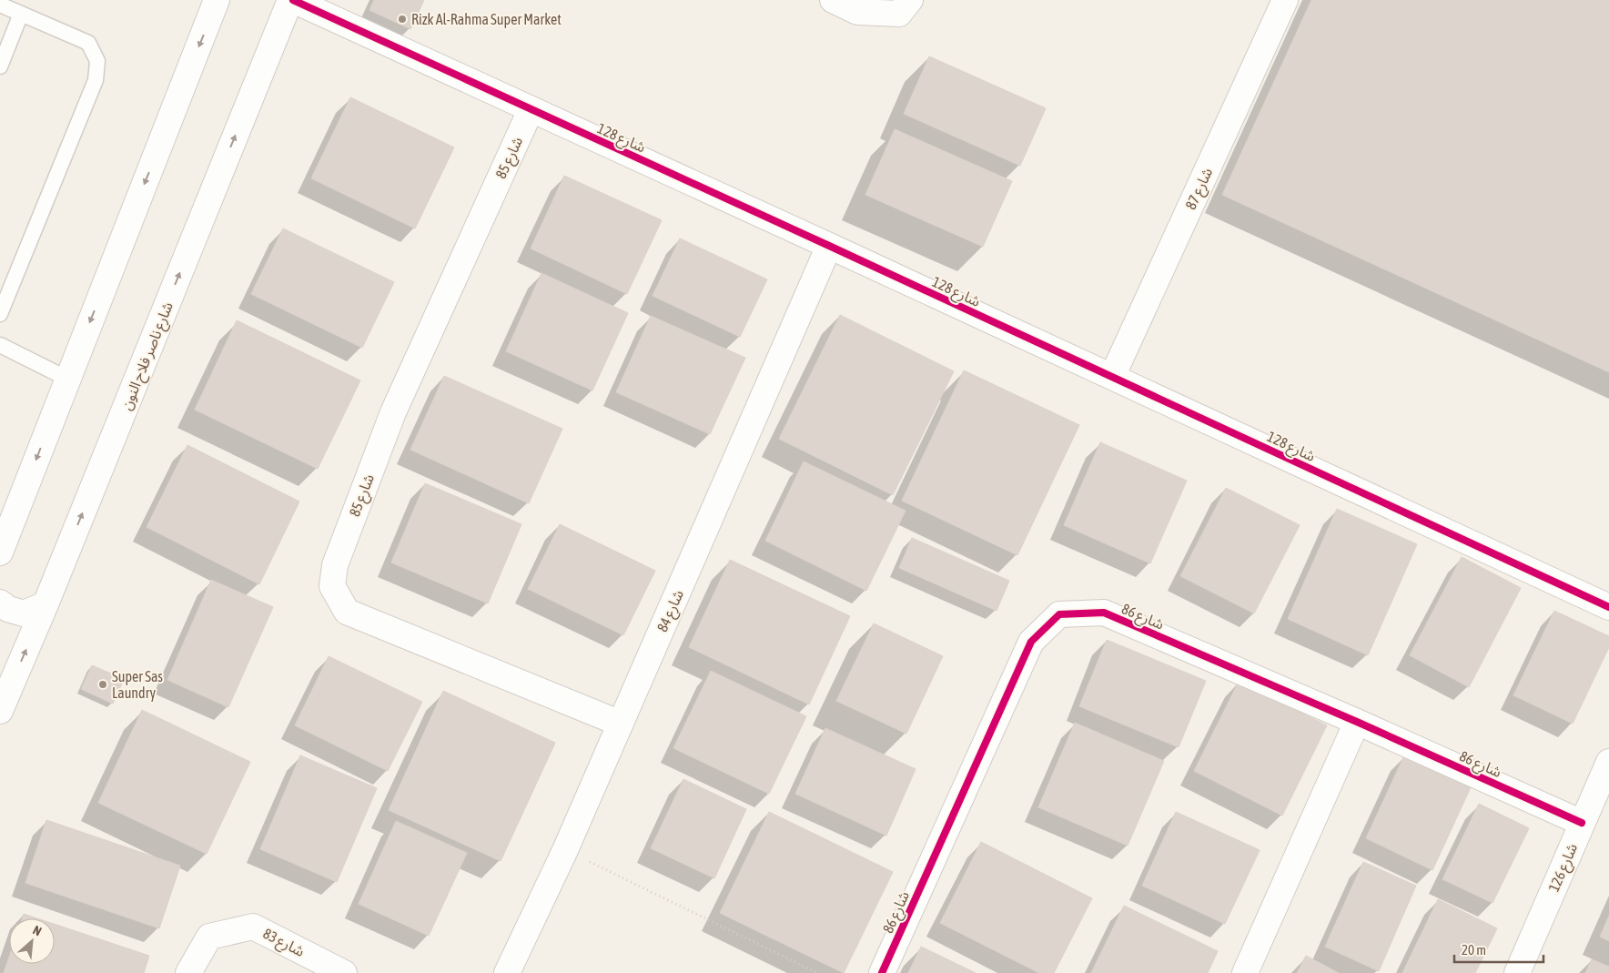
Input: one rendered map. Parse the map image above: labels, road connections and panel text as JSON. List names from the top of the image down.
{
  "streets": {
    "street": [
      "شارع 128",
      "شارع 85",
      "شارع 87",
      "شارع ناصر فلاح النون",
      "شارع 84",
      "شارع 86",
      "شارع 126",
      "شارع 83"
    ]
  },
  "crossings": [
    ["شارع 128", "شارع 85"],
    ["شارع 128", "شارع 87"],
    ["شارع 128", "شارع ناصر فلاح النون"],
    ["شارع 128", "شارع 84"],
    ["شارع 85", "شارع 84"],
    ["شارع 86", "شارع 126"]
  ],
  "places": ["Rizk Al-Rahma Super Market", "Super Sas Laundry"],
  "scale_bar": "20 m",
  "north": "top right"
}
